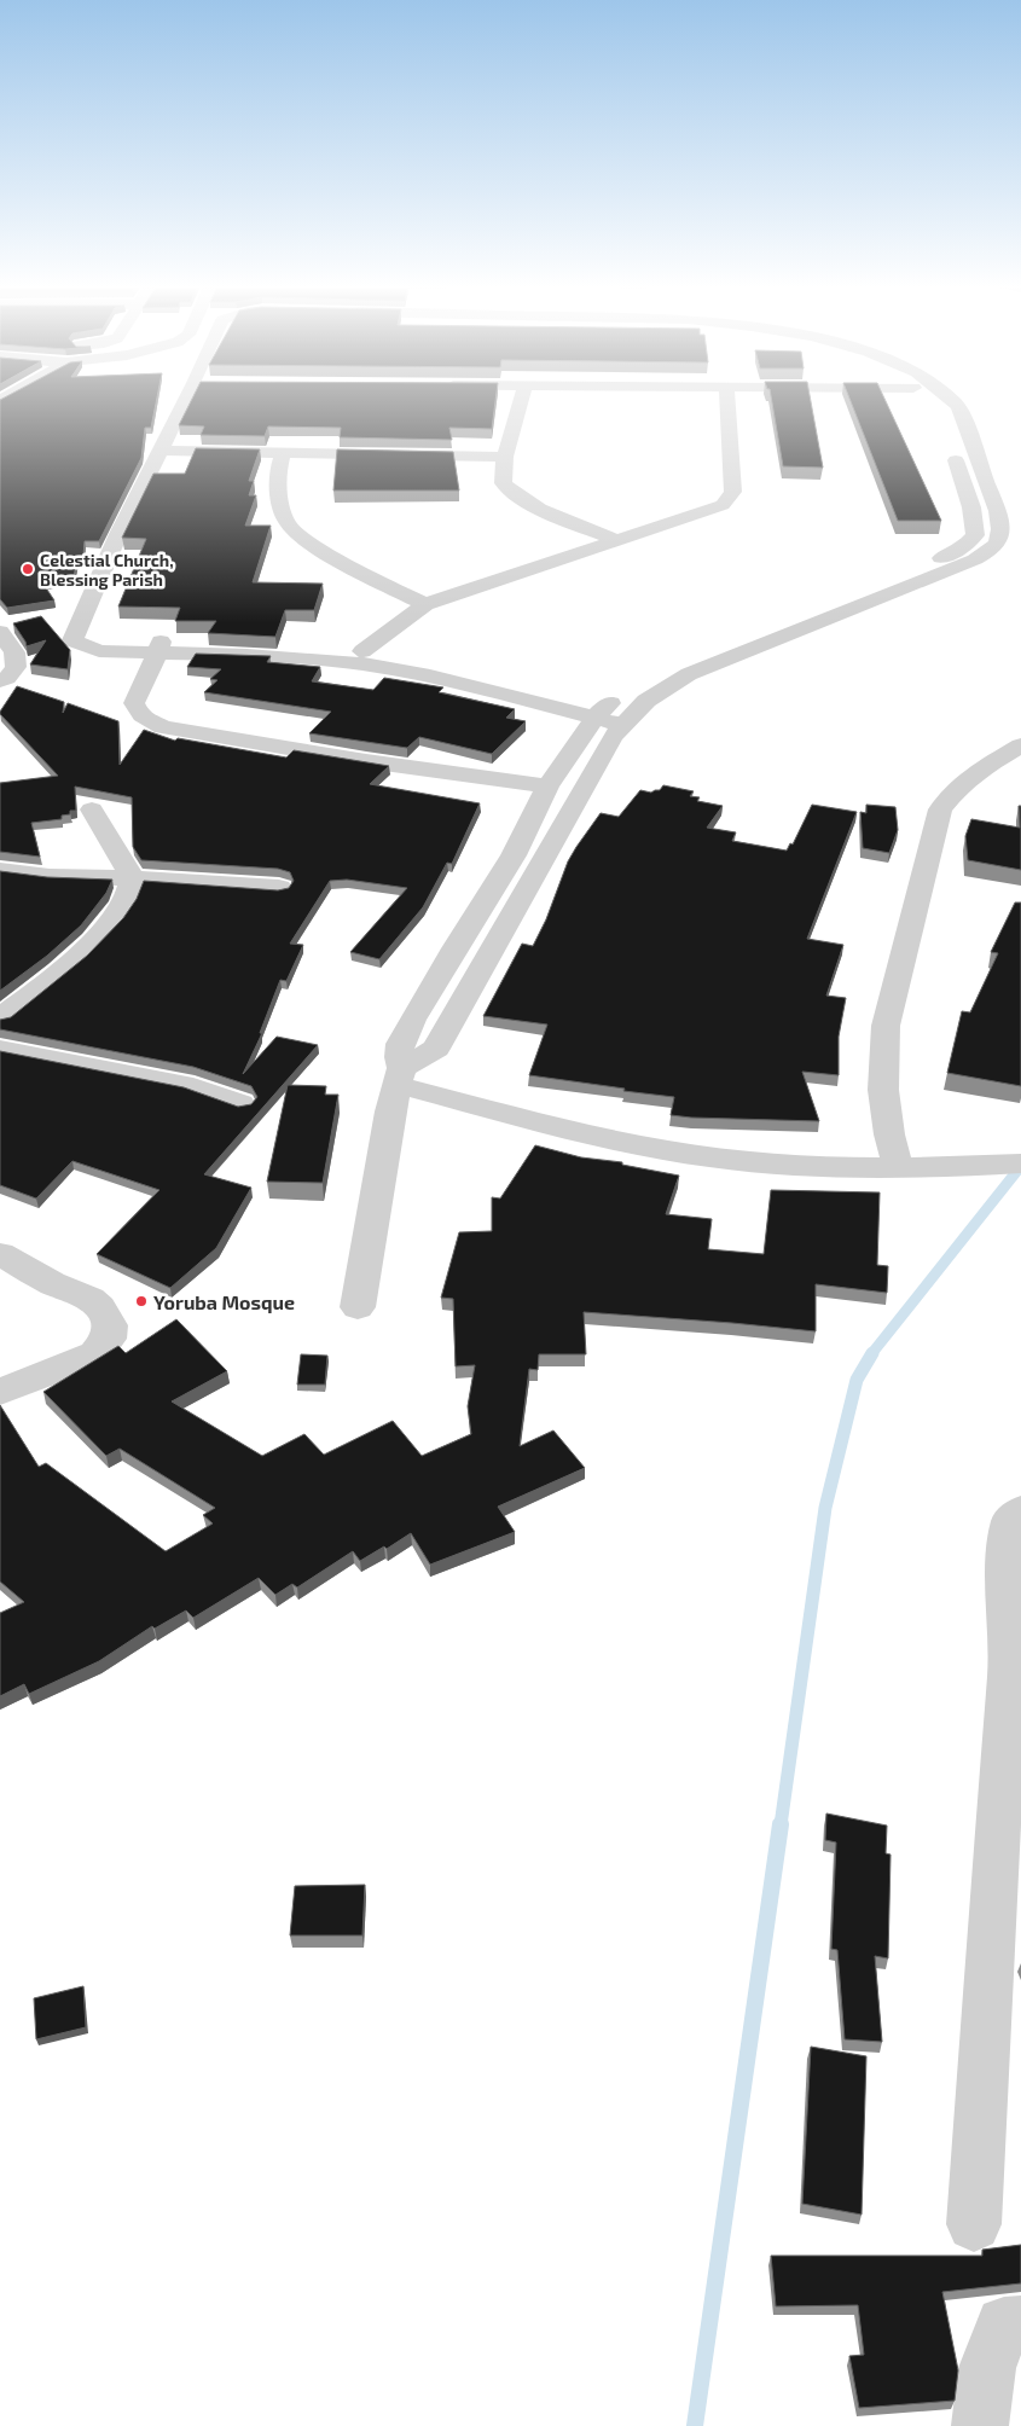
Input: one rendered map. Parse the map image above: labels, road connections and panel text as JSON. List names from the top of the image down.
{
  "places": ["Celestial Church, Blessing Parish", "Yoruba Mosque"]
}
